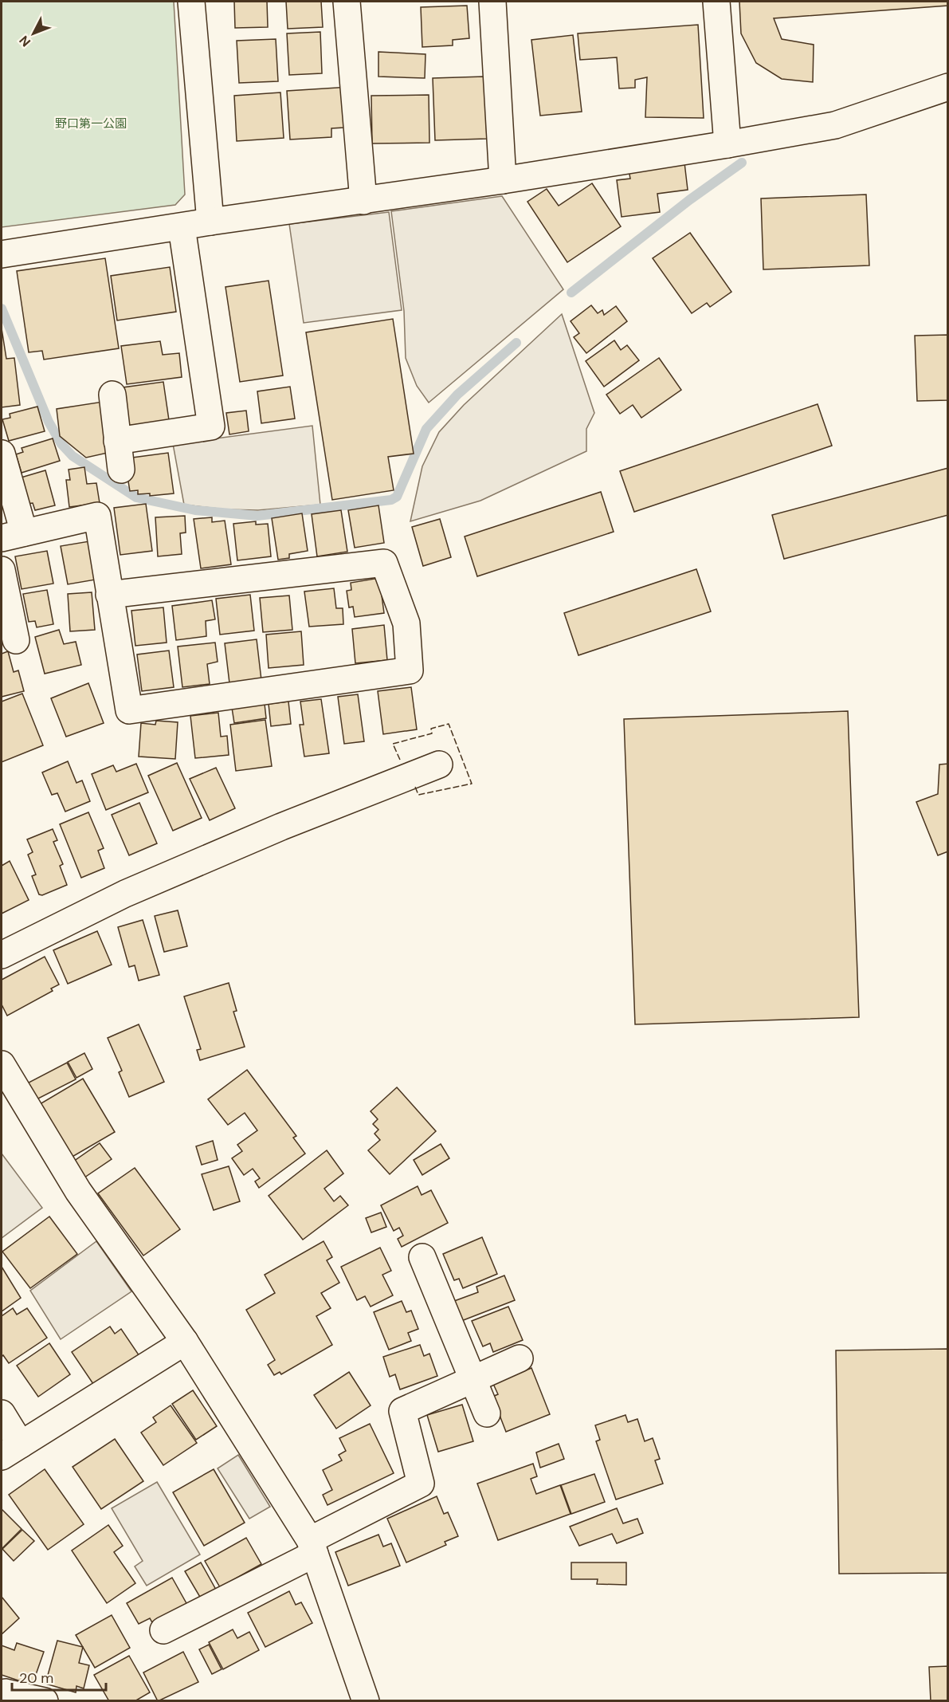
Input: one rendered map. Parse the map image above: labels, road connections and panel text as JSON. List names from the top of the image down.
{
  "parks": ["野口第一公園"],
  "scale_bar": "20 m",
  "north": "bottom left"
}
